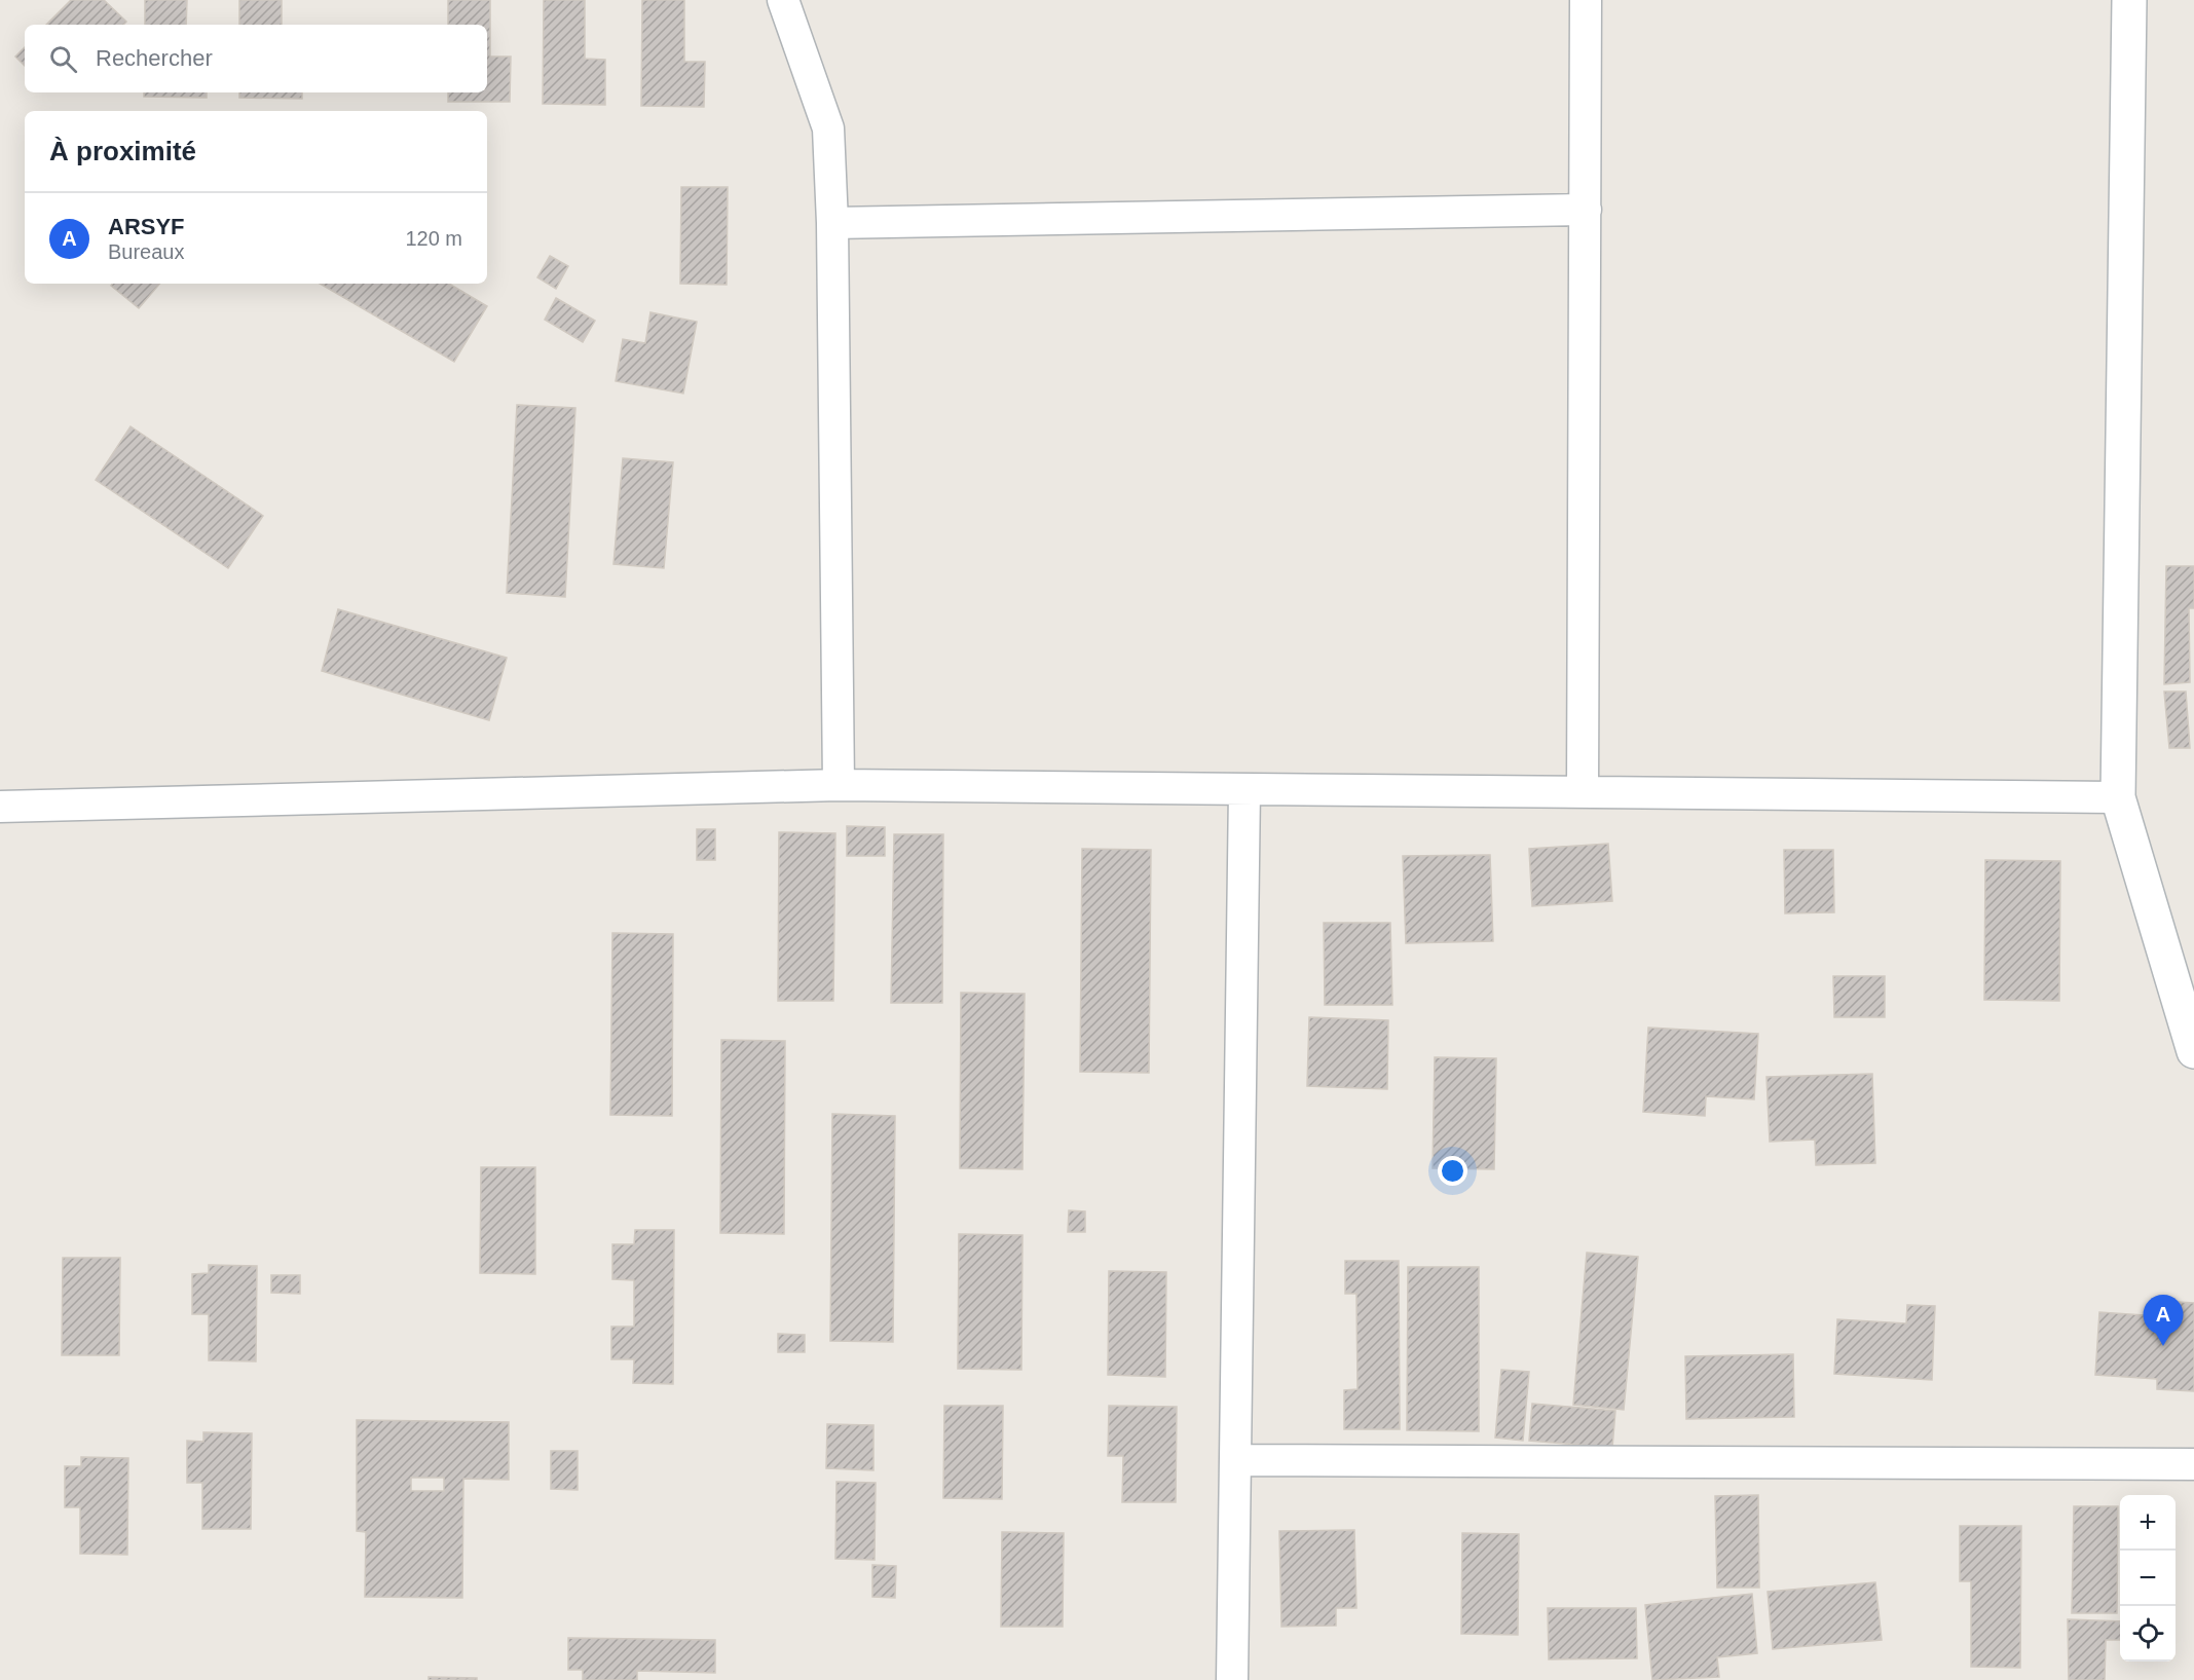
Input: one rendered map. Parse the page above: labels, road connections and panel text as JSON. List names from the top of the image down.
{
  "page": {
    "search": "Rechercher",
    "heading": "À proximité",
    "list": [
      {
        "mark": "A",
        "name": "ARSYF",
        "note": "Bureaux",
        "value": "120 m"
      }
    ],
    "pins": "A",
    "map_buttons": ["+", "−"]
  }
}
